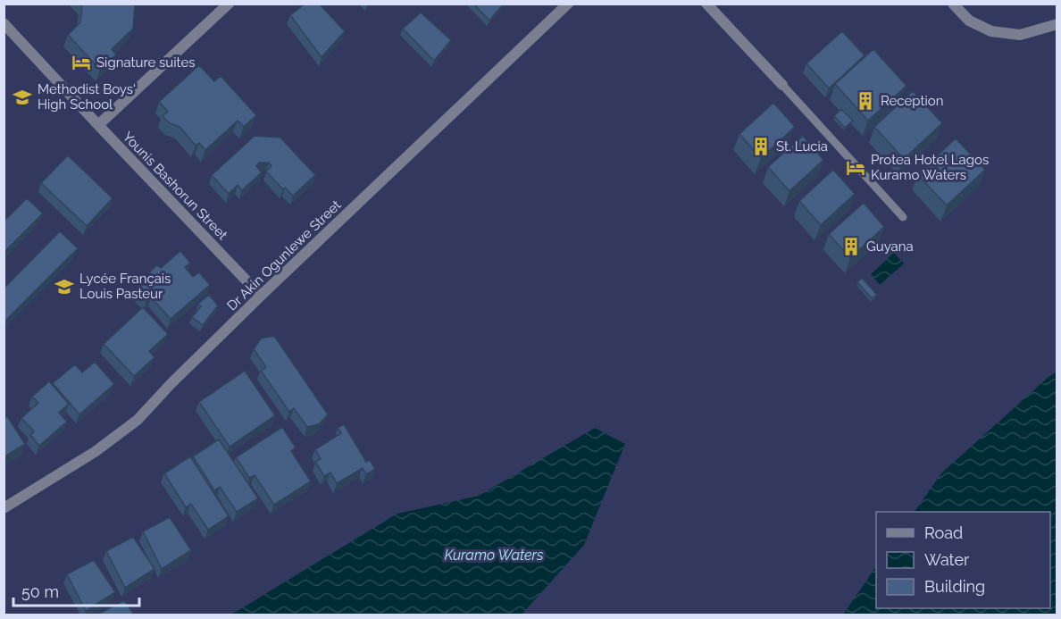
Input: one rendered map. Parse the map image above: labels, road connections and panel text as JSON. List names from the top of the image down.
{
  "streets": {
    "street": ["Younis Bashorun Street", "Dr Akin Ogunlewe Street"]
  },
  "crossings": [
    ["Younis Bashorun Street", "Dr Akin Ogunlewe Street"]
  ],
  "water": ["Kuramo Waters"],
  "places": {
    "hotel": ["Signature suites", "Protea Hotel Lagos Kuramo Waters"],
    "school or university": ["Methodist Boys' High School", "Lycée Français Louis Pasteur"],
    "building": ["Reception", "St. Lucia", "Guyana"]
  },
  "legend": ["Road", "Water", "Building"],
  "scale_bar": "50 m"
}
